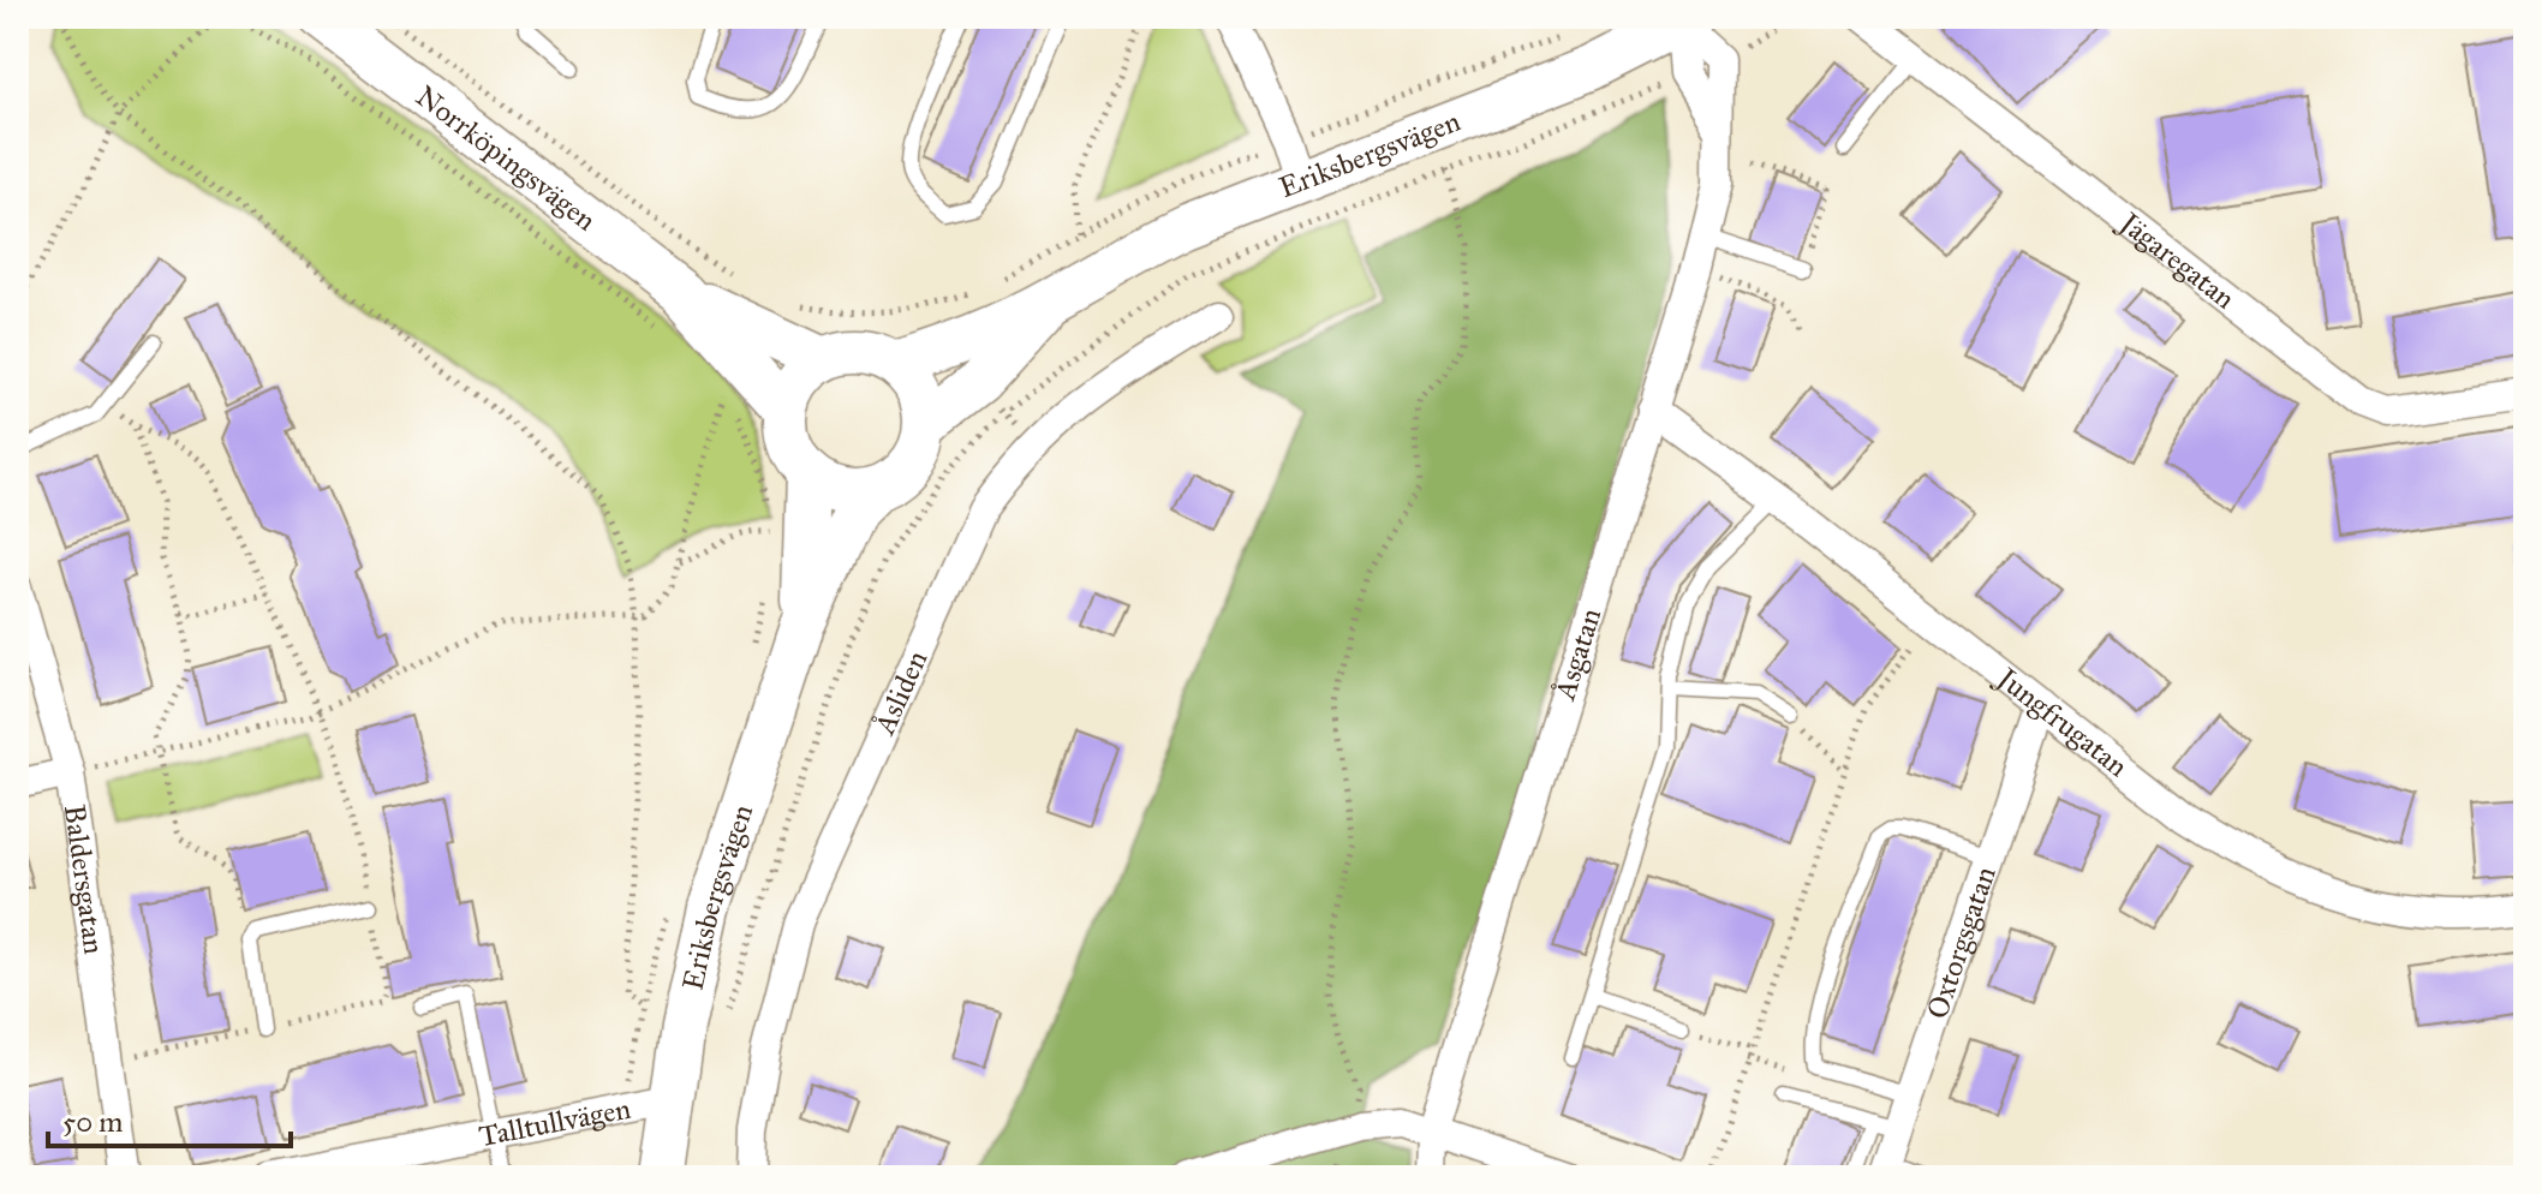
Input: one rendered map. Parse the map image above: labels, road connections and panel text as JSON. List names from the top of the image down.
{
  "streets": {
    "main road": ["Eriksbergsvägen", "Norrköpingsvägen"],
    "street": [
      "Jägaregatan",
      "Åsgatan",
      "Åsliden",
      "Jungfrugatan",
      "Baldersgatan",
      "Oxtorgsgatan",
      "Talltullvägen"
    ]
  },
  "crossings": [
    ["Eriksbergsvägen", "Norrköpingsvägen"],
    ["Eriksbergsvägen", "Åsgatan"],
    ["Eriksbergsvägen", "Talltullvägen"],
    ["Åsgatan", "Jungfrugatan"],
    ["Jungfrugatan", "Oxtorgsgatan"]
  ],
  "scale_bar": "50 m"
}
